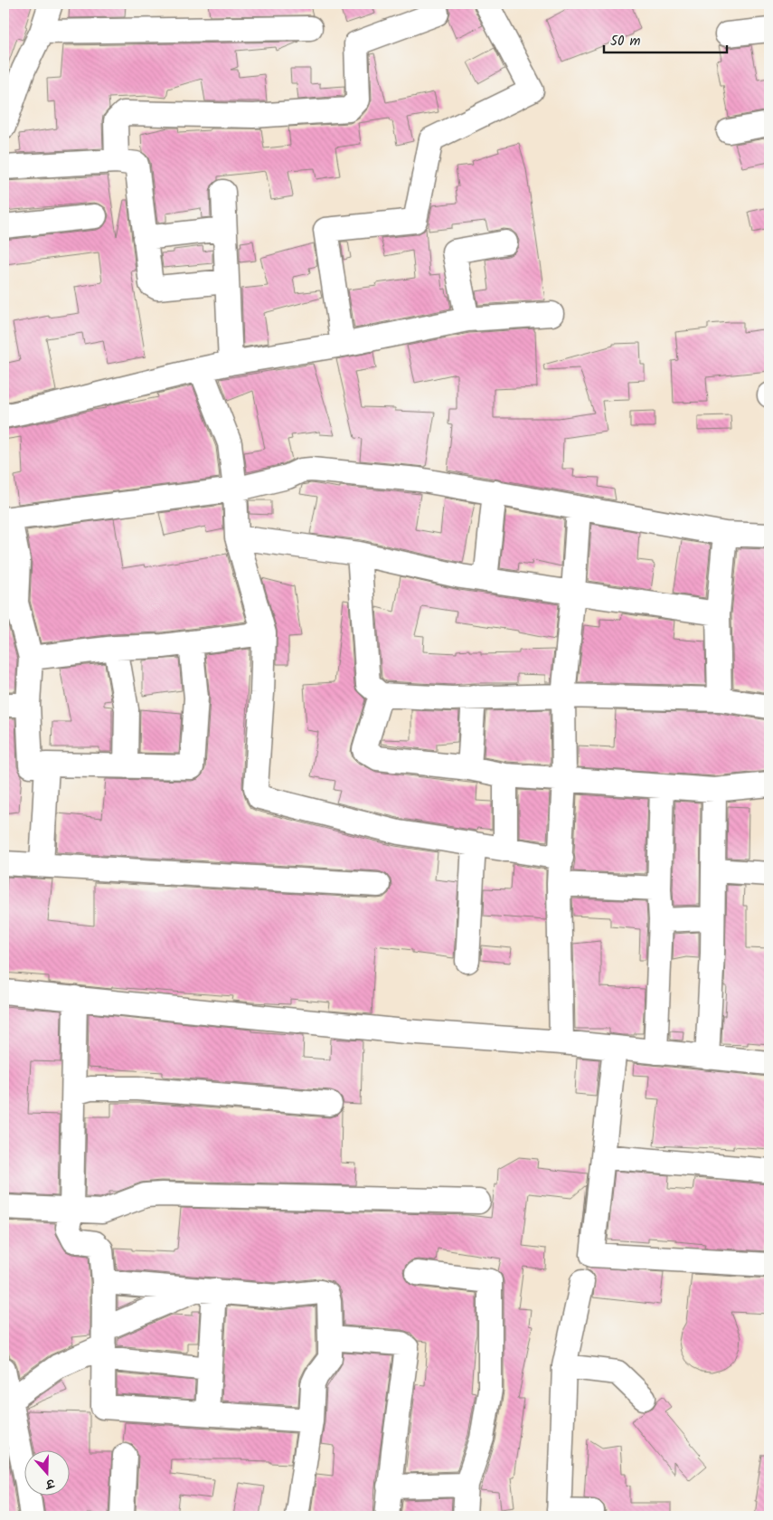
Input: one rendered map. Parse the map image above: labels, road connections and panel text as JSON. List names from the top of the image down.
{
  "scale_bar": "50 m",
  "north": "bottom"
}
